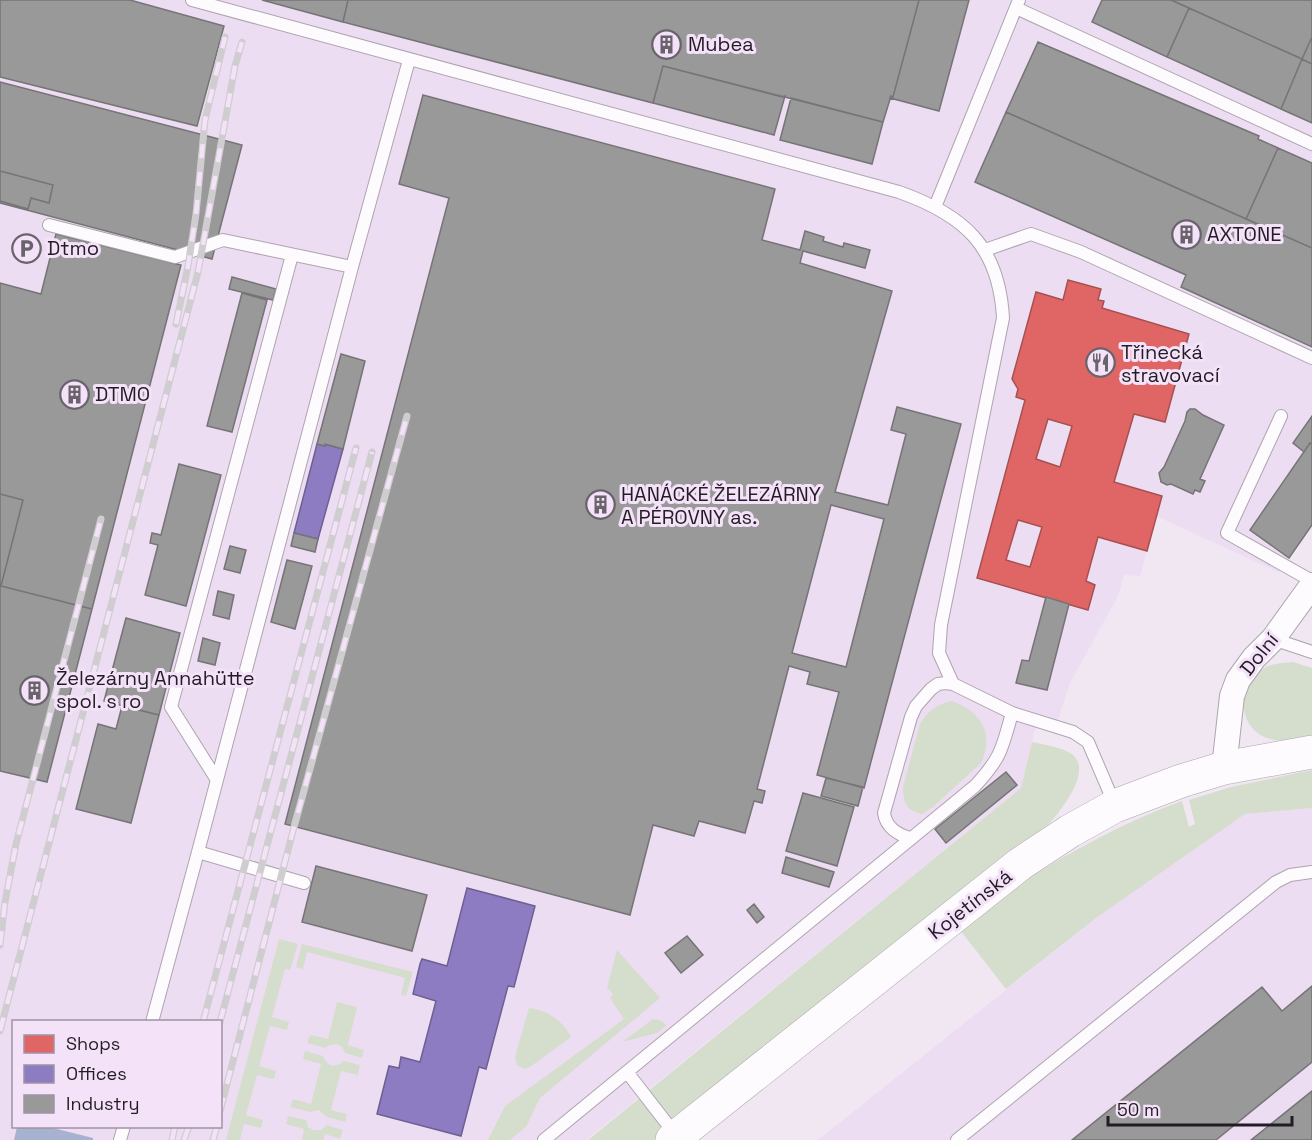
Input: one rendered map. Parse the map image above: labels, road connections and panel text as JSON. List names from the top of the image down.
{
  "streets": {
    "main road": ["Kojetínská"],
    "street": ["Dolní"]
  },
  "crossings": [
    ["Dolní", "Kojetínská"]
  ],
  "places": {
    "building": [
      "Mubea",
      "AXTONE",
      "DTMO",
      "HANÁCKÉ ŽELEZÁRNY A PÉROVNY as.",
      "Železárny Annahütte spol. s ro"
    ],
    "parking": ["Dtmo"],
    "restaurant": ["Třinecká stravovací"]
  },
  "legend": ["Shops", "Offices", "Industry"],
  "scale_bar": "50 m"
}
